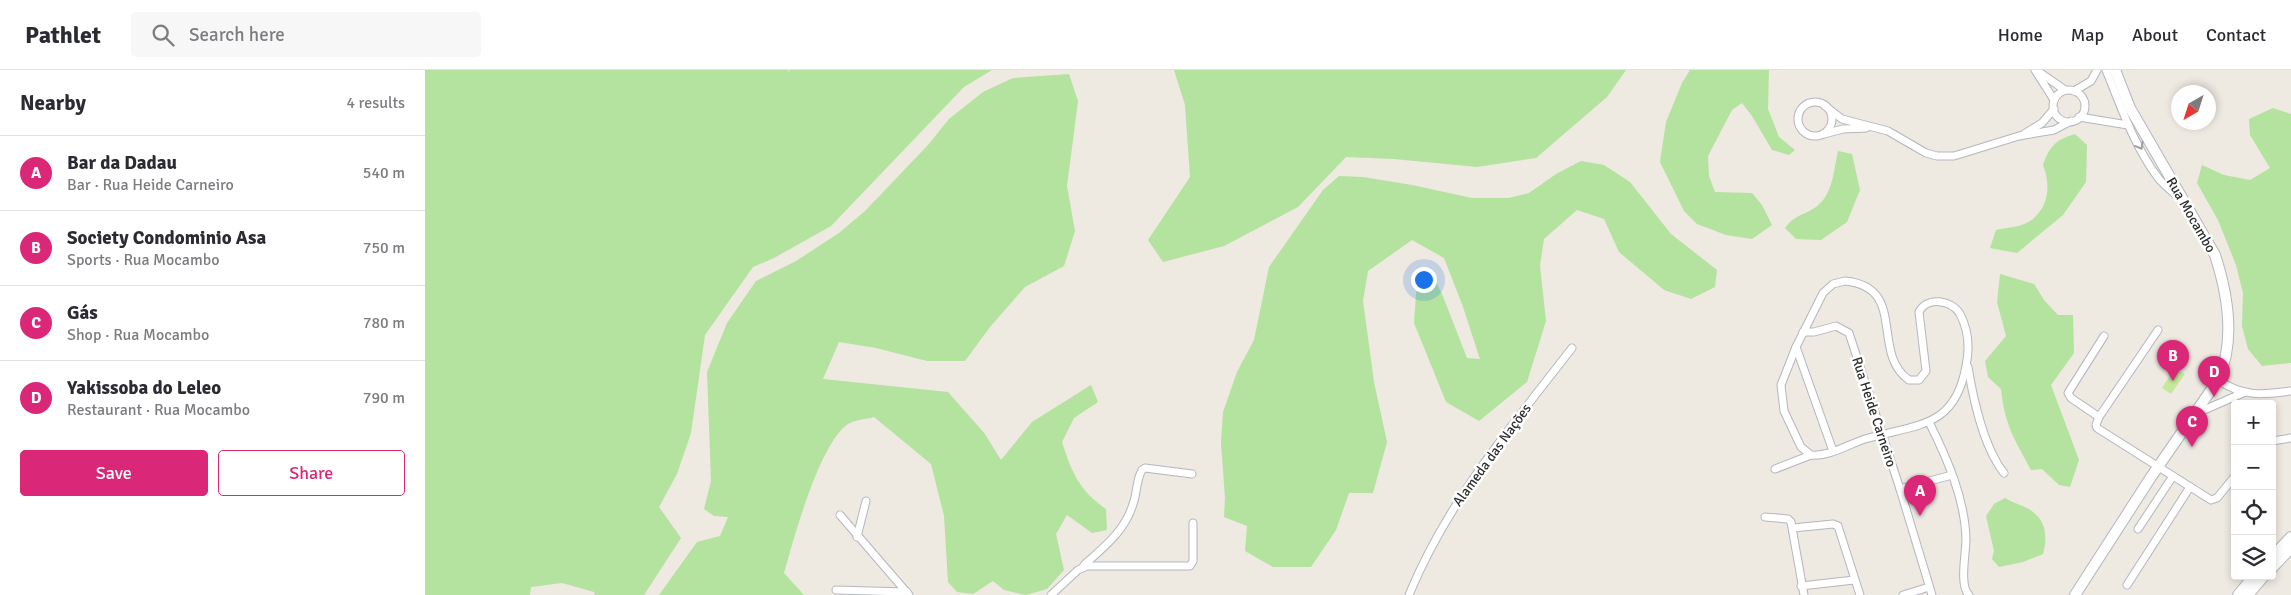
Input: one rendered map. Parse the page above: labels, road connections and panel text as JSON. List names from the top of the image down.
{
  "streets": {
    "main road": ["Rua Mocambo"],
    "street": ["Rua Heide Carneiro", "Alameda das Nações"]
  },
  "north": "bottom left",
  "page": {
    "header": "Pathlet",
    "search": "Search here",
    "nav": [
      "Home",
      "Map",
      "About",
      "Contact"
    ],
    "heading": ["Nearby", "4 results"],
    "list": [
      {
        "mark": "A",
        "name": "Bar da Dadau",
        "note": "Bar · Rua Heide Carneiro",
        "value": "540 m"
      },
      {
        "mark": "B",
        "name": "Society Condominio Asa",
        "note": "Sports · Rua Mocambo",
        "value": "750 m"
      },
      {
        "mark": "C",
        "name": "Gás",
        "note": "Shop · Rua Mocambo",
        "value": "780 m"
      },
      {
        "mark": "D",
        "name": "Yakissoba do Leleo",
        "note": "Restaurant · Rua Mocambo",
        "value": "790 m"
      }
    ],
    "pins": [
      "B",
      "D",
      "C",
      "A"
    ],
    "map_buttons": ["+", "−"],
    "buttons": ["Save", "Share"]
  }
}
